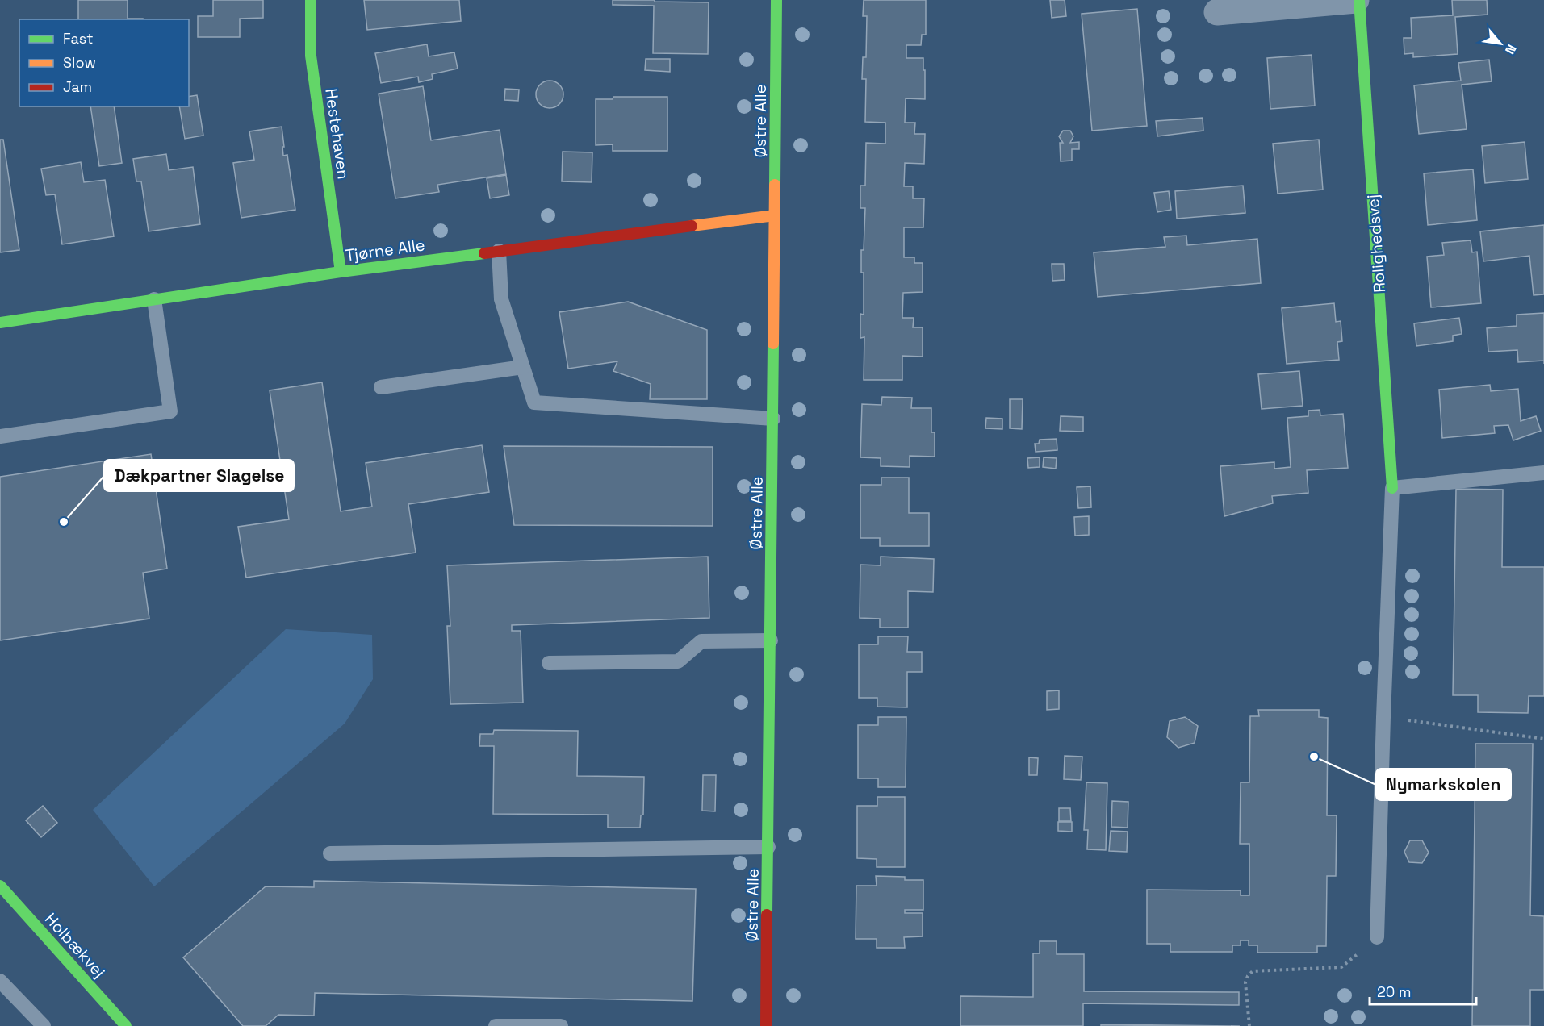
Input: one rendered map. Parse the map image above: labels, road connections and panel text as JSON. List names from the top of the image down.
{
  "streets": {
    "street": [
      "Østre Alle",
      "Hestehaven",
      "Rolighedsvej",
      "Tjørne Alle",
      "Holbækvej"
    ]
  },
  "crossings": [
    ["Østre Alle", "Tjørne Alle"],
    ["Hestehaven", "Tjørne Alle"]
  ],
  "places": ["Dækpartner Slagelse", "Nymarkskolen"],
  "legend": ["Fast", "Slow", "Jam"],
  "scale_bar": "20 m",
  "north": "bottom right"
}
